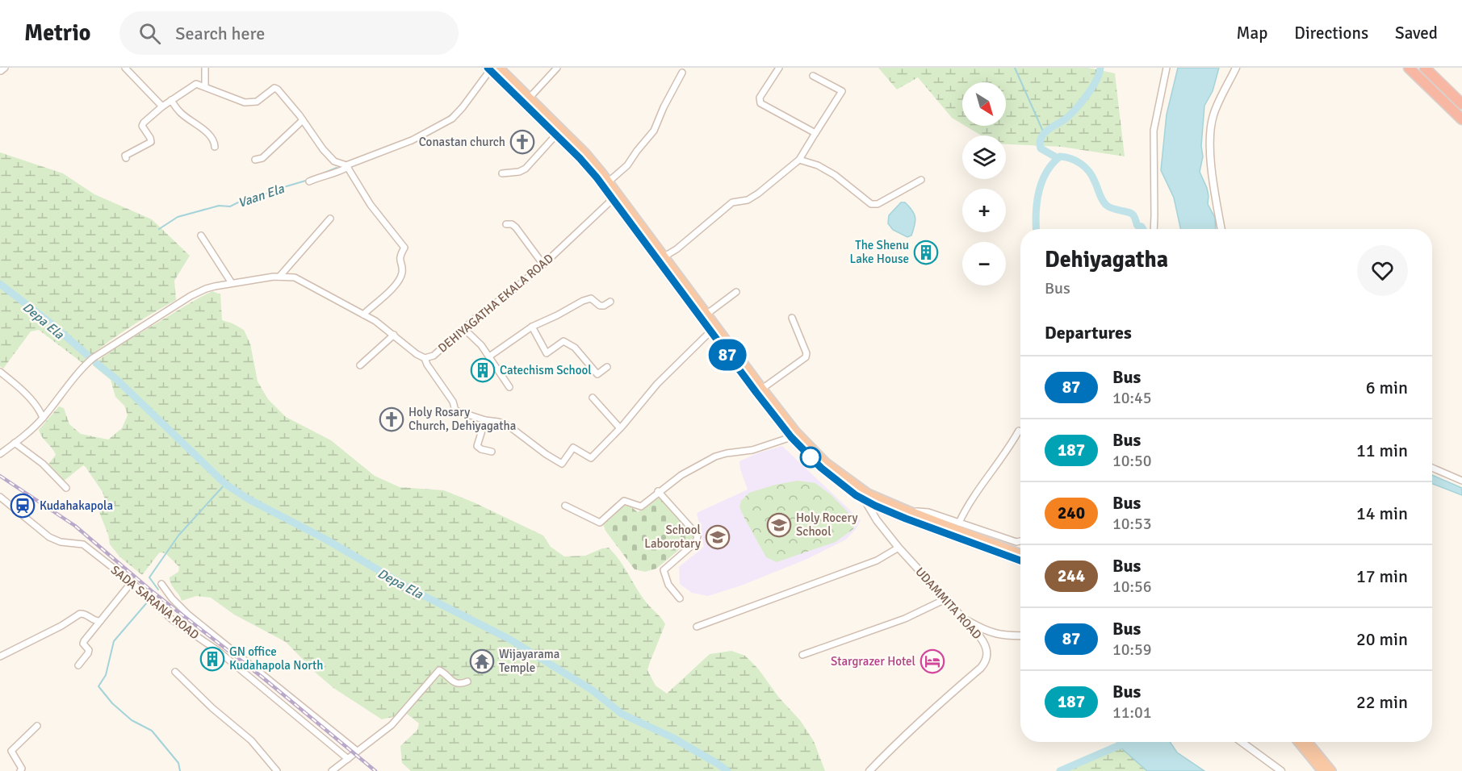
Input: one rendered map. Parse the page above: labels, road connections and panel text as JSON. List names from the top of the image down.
{
  "streets": {
    "street": ["DEHIYAGATHA EKALA ROAD", "SADA SARANA ROAD", "UDAMMITA ROAD"]
  },
  "water": ["Vaan Ela", "Depa Ela"],
  "places": {
    "church": ["Conastan church", "Holy Rosary Church, Dehiyagatha"],
    "building": ["The Shenu Lake House", "Catechism School", "GN office Kudahapola North"],
    "station": ["Kudahakapola"],
    "school or university": ["Holy Rocery School", "School Laborotary"],
    "temple": ["Wijayarama Temple"],
    "hotel": ["Stargrazer Hotel"]
  },
  "lines": ["bus line 87"],
  "north": "bottom right",
  "page": {
    "header": "Metrio",
    "search": "Search here",
    "nav": ["Map", "Directions", "Saved"],
    "on_map": "87",
    "map_buttons": ["+", "−"],
    "heading": [
      ["Dehiyagatha", "Bus"],
      "Departures"
    ],
    "list": [
      {
        "mark": "87",
        "name": "Bus",
        "note": "10:45",
        "value": "6 min"
      },
      {
        "mark": "187",
        "name": "Bus",
        "note": "10:50",
        "value": "11 min"
      },
      {
        "mark": "240",
        "name": "Bus",
        "note": "10:53",
        "value": "14 min"
      },
      {
        "mark": "244",
        "name": "Bus",
        "note": "10:56",
        "value": "17 min"
      },
      {
        "mark": "87",
        "name": "Bus",
        "note": "10:59",
        "value": "20 min"
      },
      {
        "mark": "187",
        "name": "Bus",
        "note": "11:01",
        "value": "22 min"
      }
    ]
  }
}
